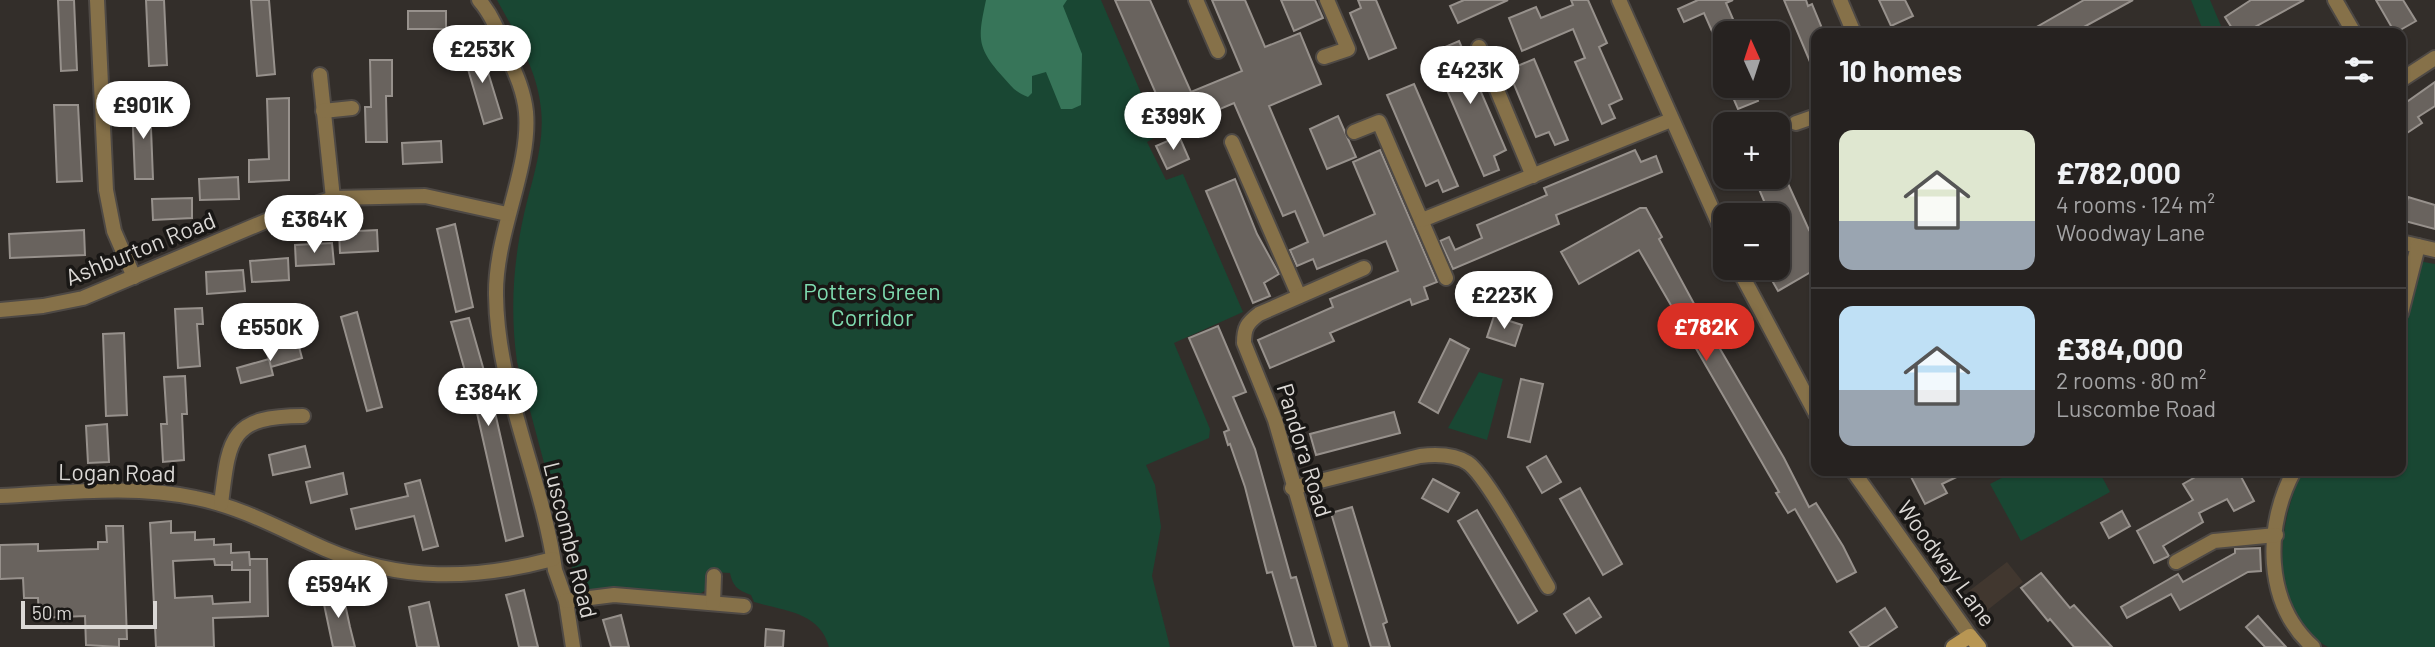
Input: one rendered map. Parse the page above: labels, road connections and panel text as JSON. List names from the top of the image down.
{
  "streets": {
    "street": [
      "Ashburton Road",
      "Pandora Road",
      "Logan Road",
      "Luscombe Road",
      "Woodway Lane"
    ]
  },
  "crossings": [
    ["Ashburton Road", "Luscombe Road"],
    ["Logan Road", "Luscombe Road"]
  ],
  "parks": ["Potters Green Corridor"],
  "scale_bar": "50 m",
  "north": "top",
  "page": {
    "map_buttons": ["+", "−"],
    "price": [
      "£253K",
      "£423K",
      "£901K",
      "£399K",
      "£364K",
      "£223K",
      "£550K",
      "£782K",
      "£384K",
      "£594K"
    ],
    "heading": "10 homes",
    "list": [
      {
        "name": "£782,000",
        "note": "4 rooms · 124 m² · Woodway Lane"
      },
      {
        "name": "£384,000",
        "note": "2 rooms · 80 m² · Luscombe Road"
      }
    ],
    "scale": "50 m"
  }
}
